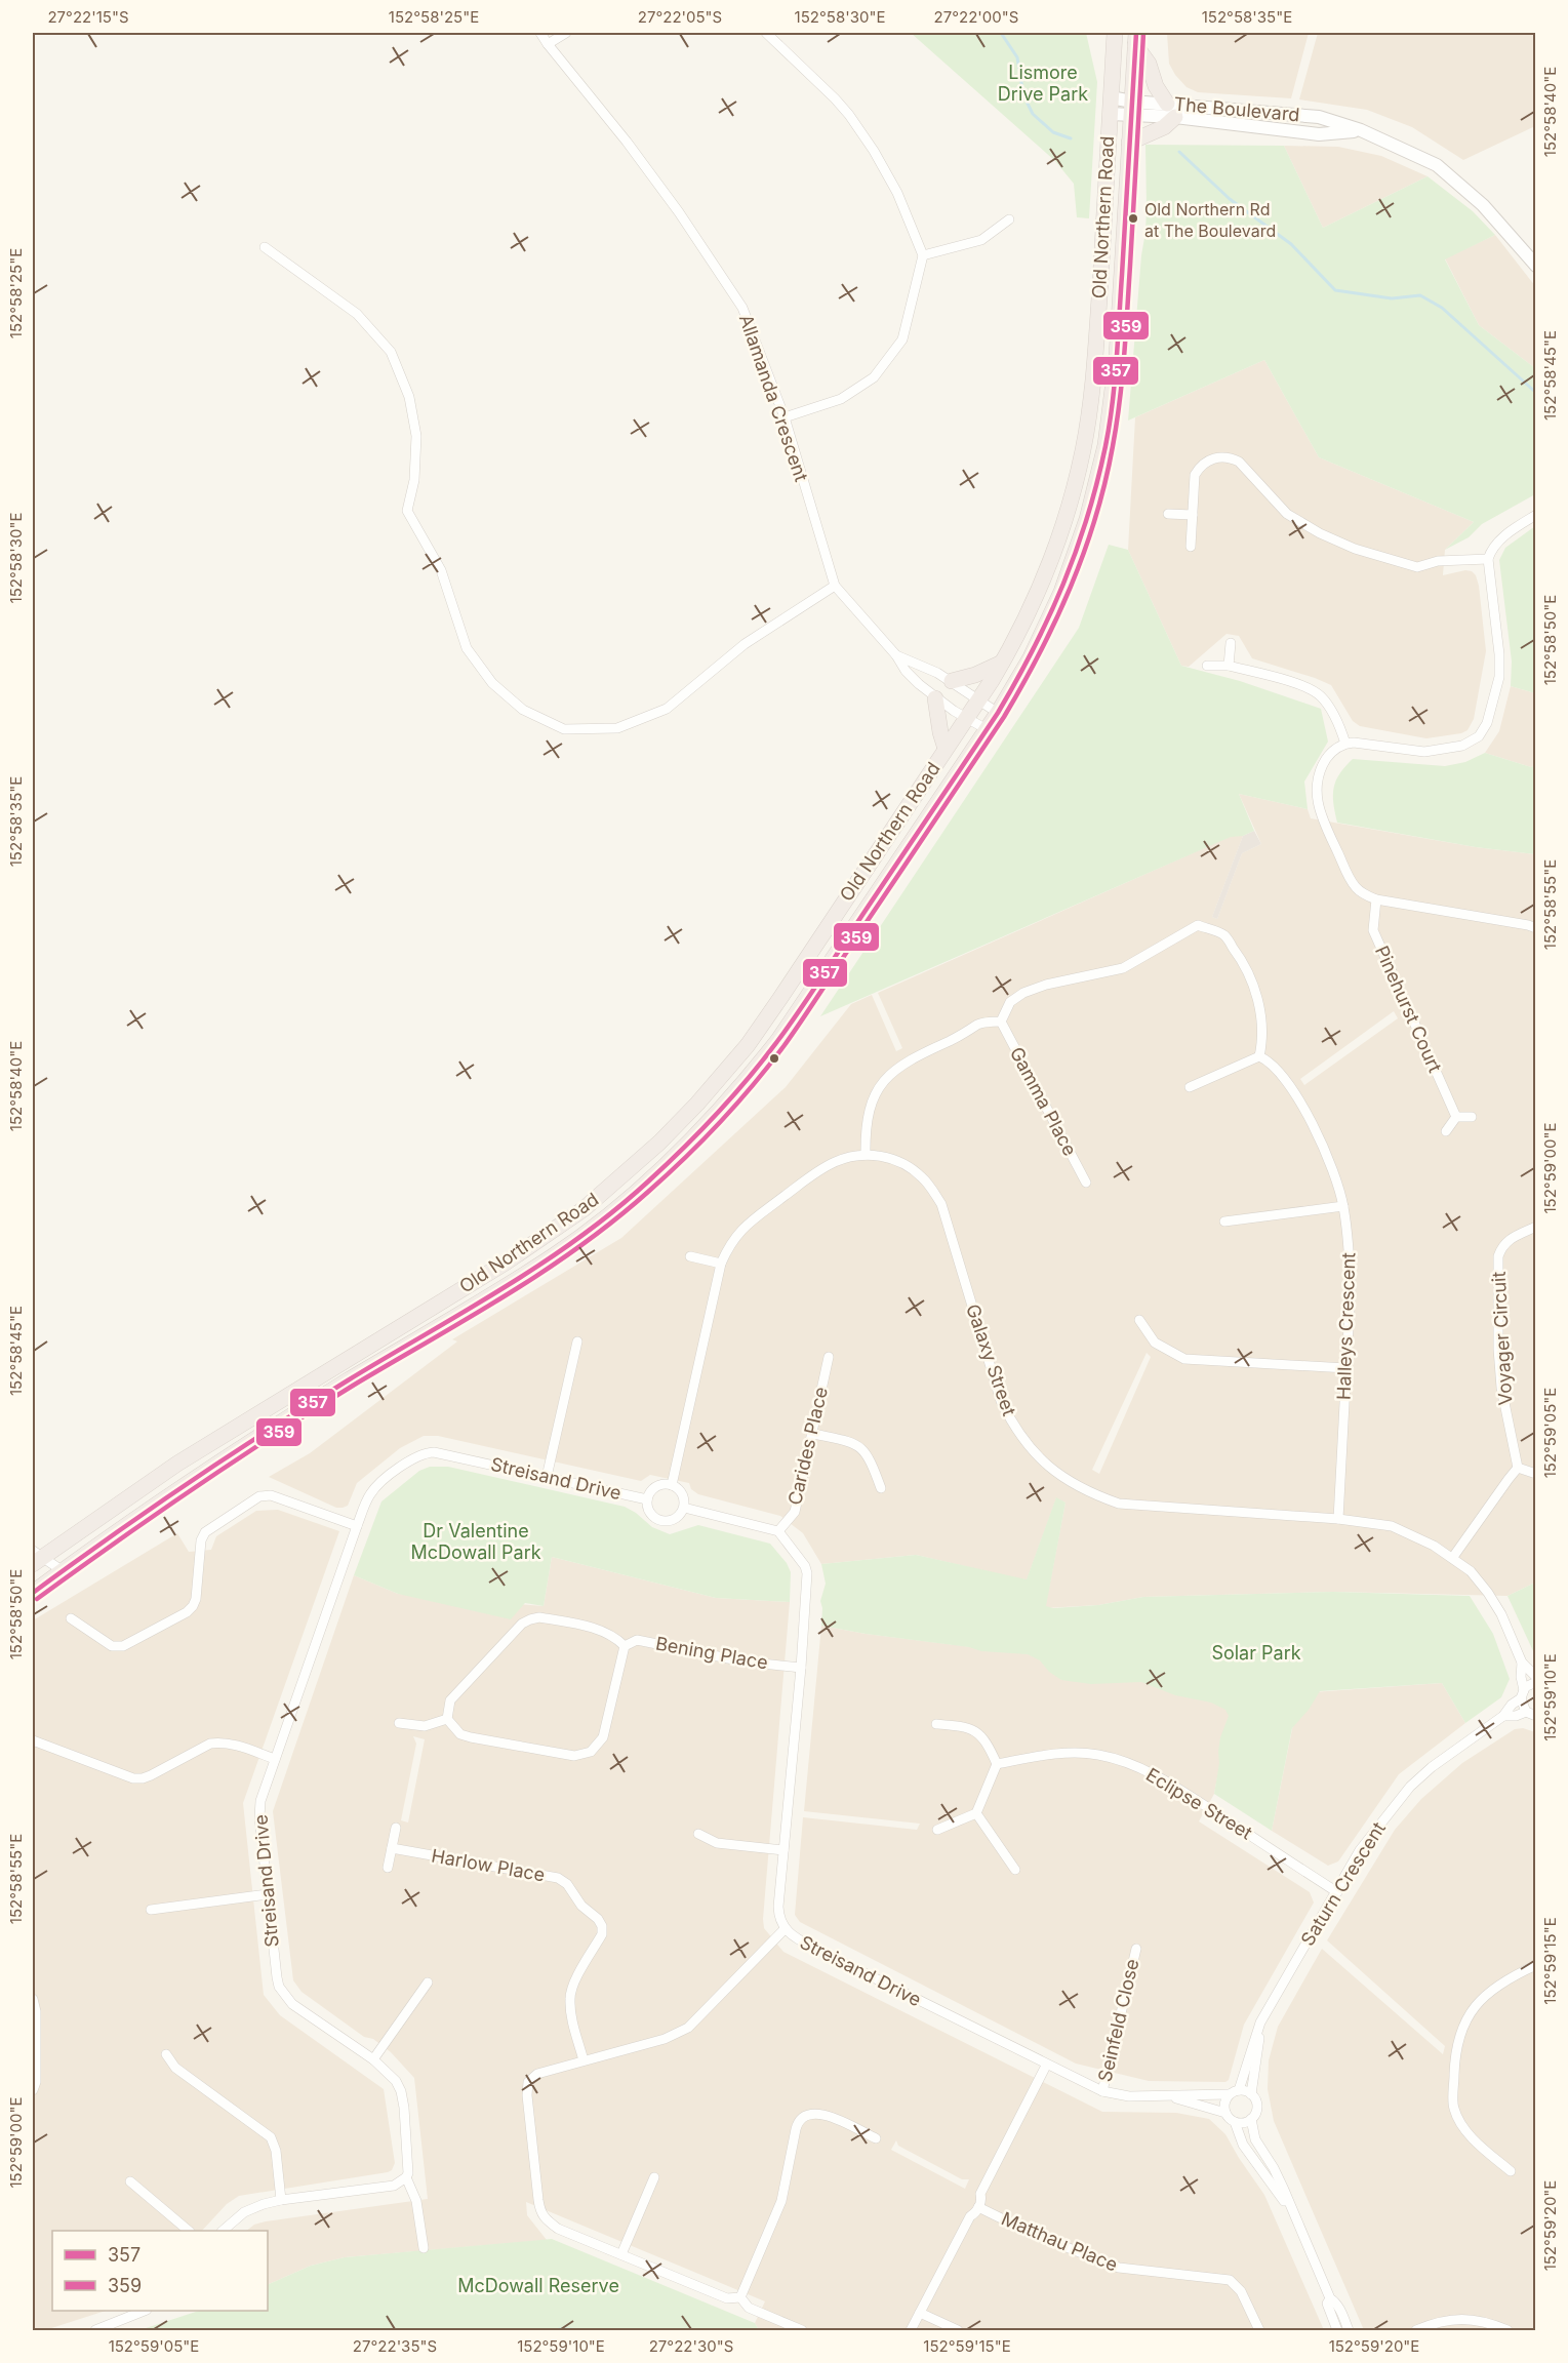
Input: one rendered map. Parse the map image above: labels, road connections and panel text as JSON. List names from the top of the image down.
{
  "streets": {
    "highway": ["Old Northern Road"],
    "street": [
      "The Boulevard",
      "Allamanda Crescent",
      "Pinehurst Court",
      "Gamma Place",
      "Halleys Crescent",
      "Voyager Circuit",
      "Galaxy Street",
      "Carides Place",
      "Streisand Drive",
      "Bening Place",
      "Eclipse Street",
      "Harlow Place",
      "Saturn Crescent",
      "Seinfeld Close",
      "Matthau Place"
    ]
  },
  "crossings": [
    ["The Boulevard", "Old Northern Road"],
    ["Old Northern Road", "Allamanda Crescent"],
    ["Halleys Crescent", "Galaxy Street"],
    ["Galaxy Street", "Streisand Drive"],
    ["Galaxy Street", "Saturn Crescent"],
    ["Carides Place", "Streisand Drive"],
    ["Streisand Drive", "Bening Place"],
    ["Streisand Drive", "Saturn Crescent"],
    ["Streisand Drive", "Seinfeld Close"],
    ["Eclipse Street", "Saturn Crescent"]
  ],
  "parks": [
    "Lismore Drive Park",
    "Dr Valentine McDowall Park",
    "Solar Park",
    "McDowall Reserve"
  ],
  "places": ["Old Northern Rd at The Boulevard"],
  "lines": ["transit line 357", "transit line 359"],
  "legend": ["357", "359"],
  "coordinates": [
    "27°22'15\"S",
    "152°58'25\"E",
    "27°22'05\"S",
    "152°58'30\"E",
    "27°22'00\"S",
    "152°58'35\"E",
    "152°58'40\"E",
    "152°58'45\"E",
    "152°58'50\"E",
    "152°58'55\"E",
    "152°59'00\"E",
    "152°59'05\"E",
    "152°59'10\"E",
    "152°59'15\"E",
    "152°59'20\"E",
    "27°22'35\"S",
    "27°22'30\"S"
  ]
}
